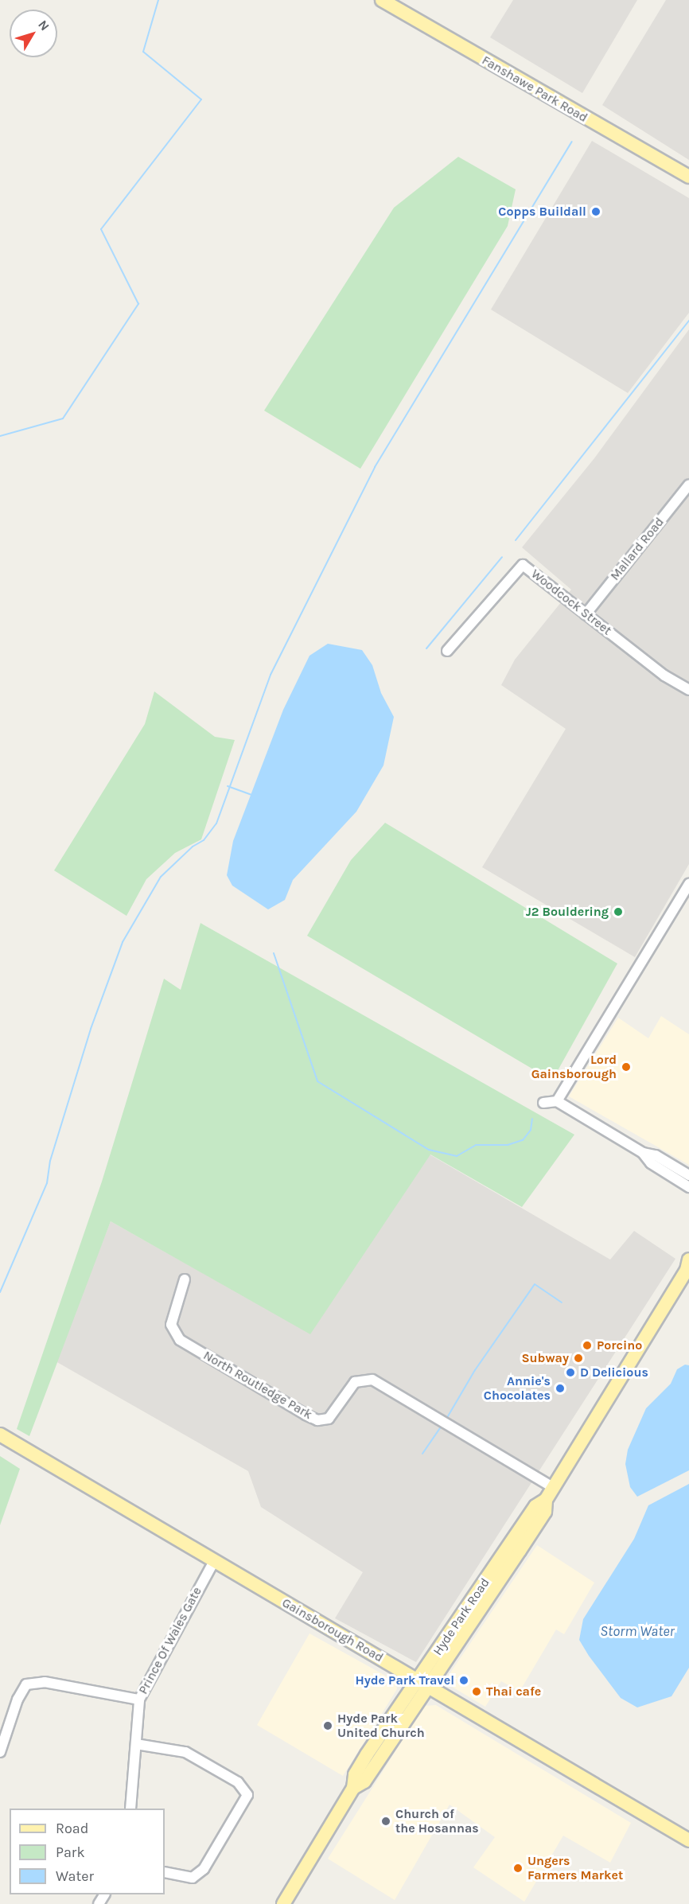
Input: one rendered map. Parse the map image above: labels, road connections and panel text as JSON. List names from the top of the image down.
{
  "streets": {
    "main road": ["Fanshawe Park Road", "Hyde Park Road", "Gainsborough Road"],
    "street": [
      "Mallard Road",
      "Woodcock Street",
      "North Routledge Park",
      "Prince Of Wales Gate"
    ]
  },
  "crossings": [
    ["Mallard Road", "Woodcock Street"],
    ["North Routledge Park", "Hyde Park Road"],
    ["Hyde Park Road", "Gainsborough Road"],
    ["Gainsborough Road", "Prince Of Wales Gate"]
  ],
  "water": ["Storm Water"],
  "places": [
    "Copps Buildall",
    "J2 Bouldering",
    "Lord Gainsborough",
    "Porcino",
    "Subway",
    "D Delicious",
    "Annie's Chocolates",
    "Hyde Park Travel",
    "Thai cafe",
    "Hyde Park United Church",
    "Church of the Hosannas",
    "Ungers Farmers Market"
  ],
  "legend": ["Road", "Park", "Water"],
  "north": "top right"
}
